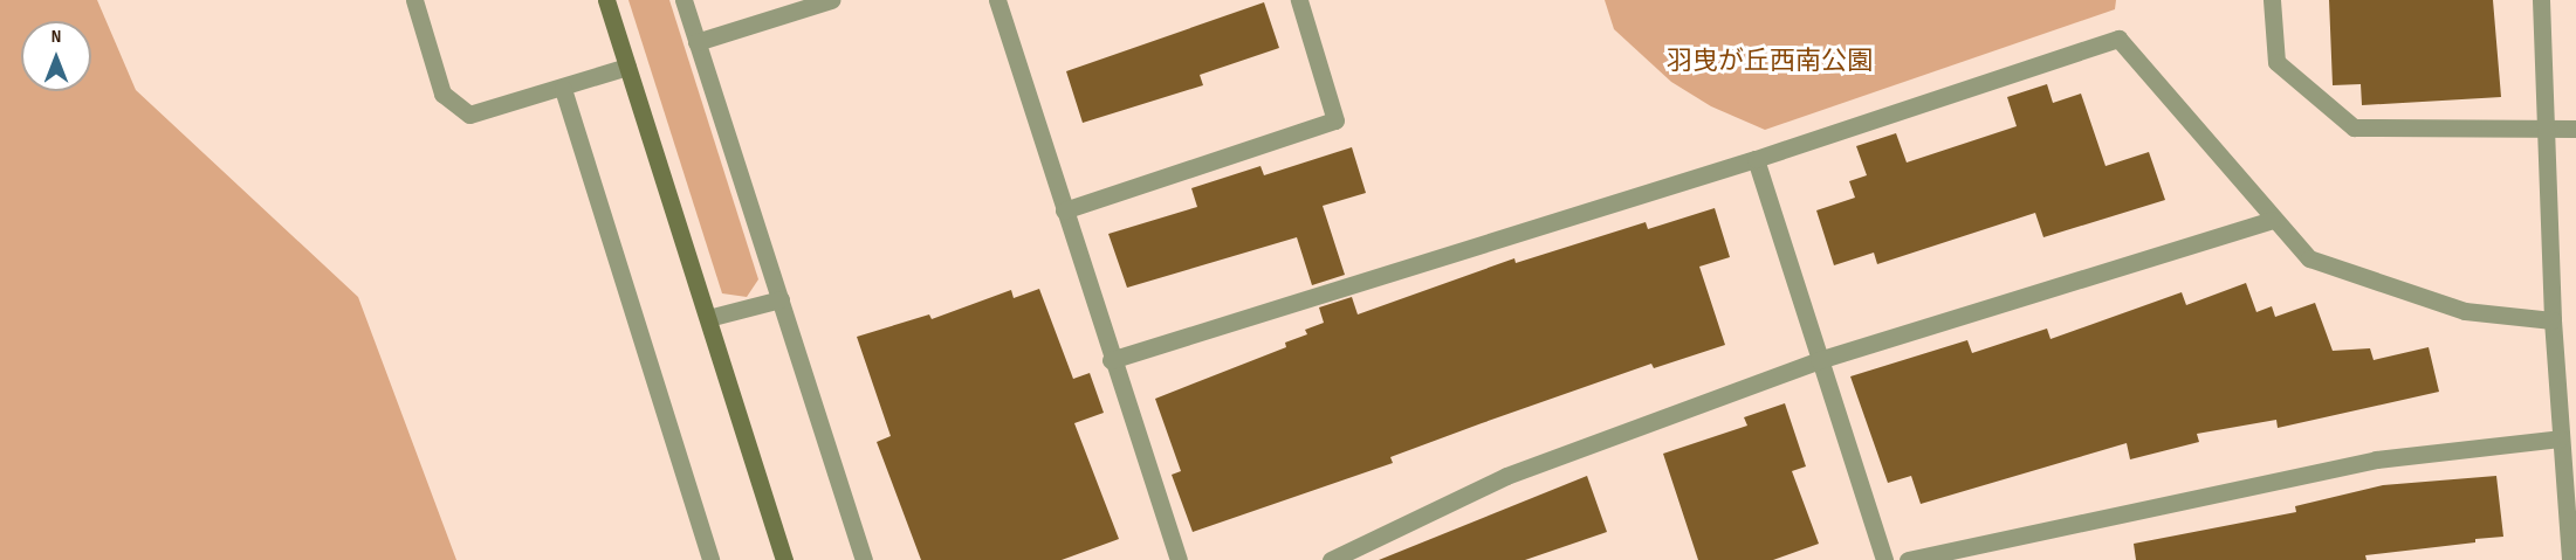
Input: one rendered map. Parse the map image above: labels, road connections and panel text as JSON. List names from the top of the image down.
{
  "parks": ["羽曳が丘西南公園"],
  "north": "top"
}
